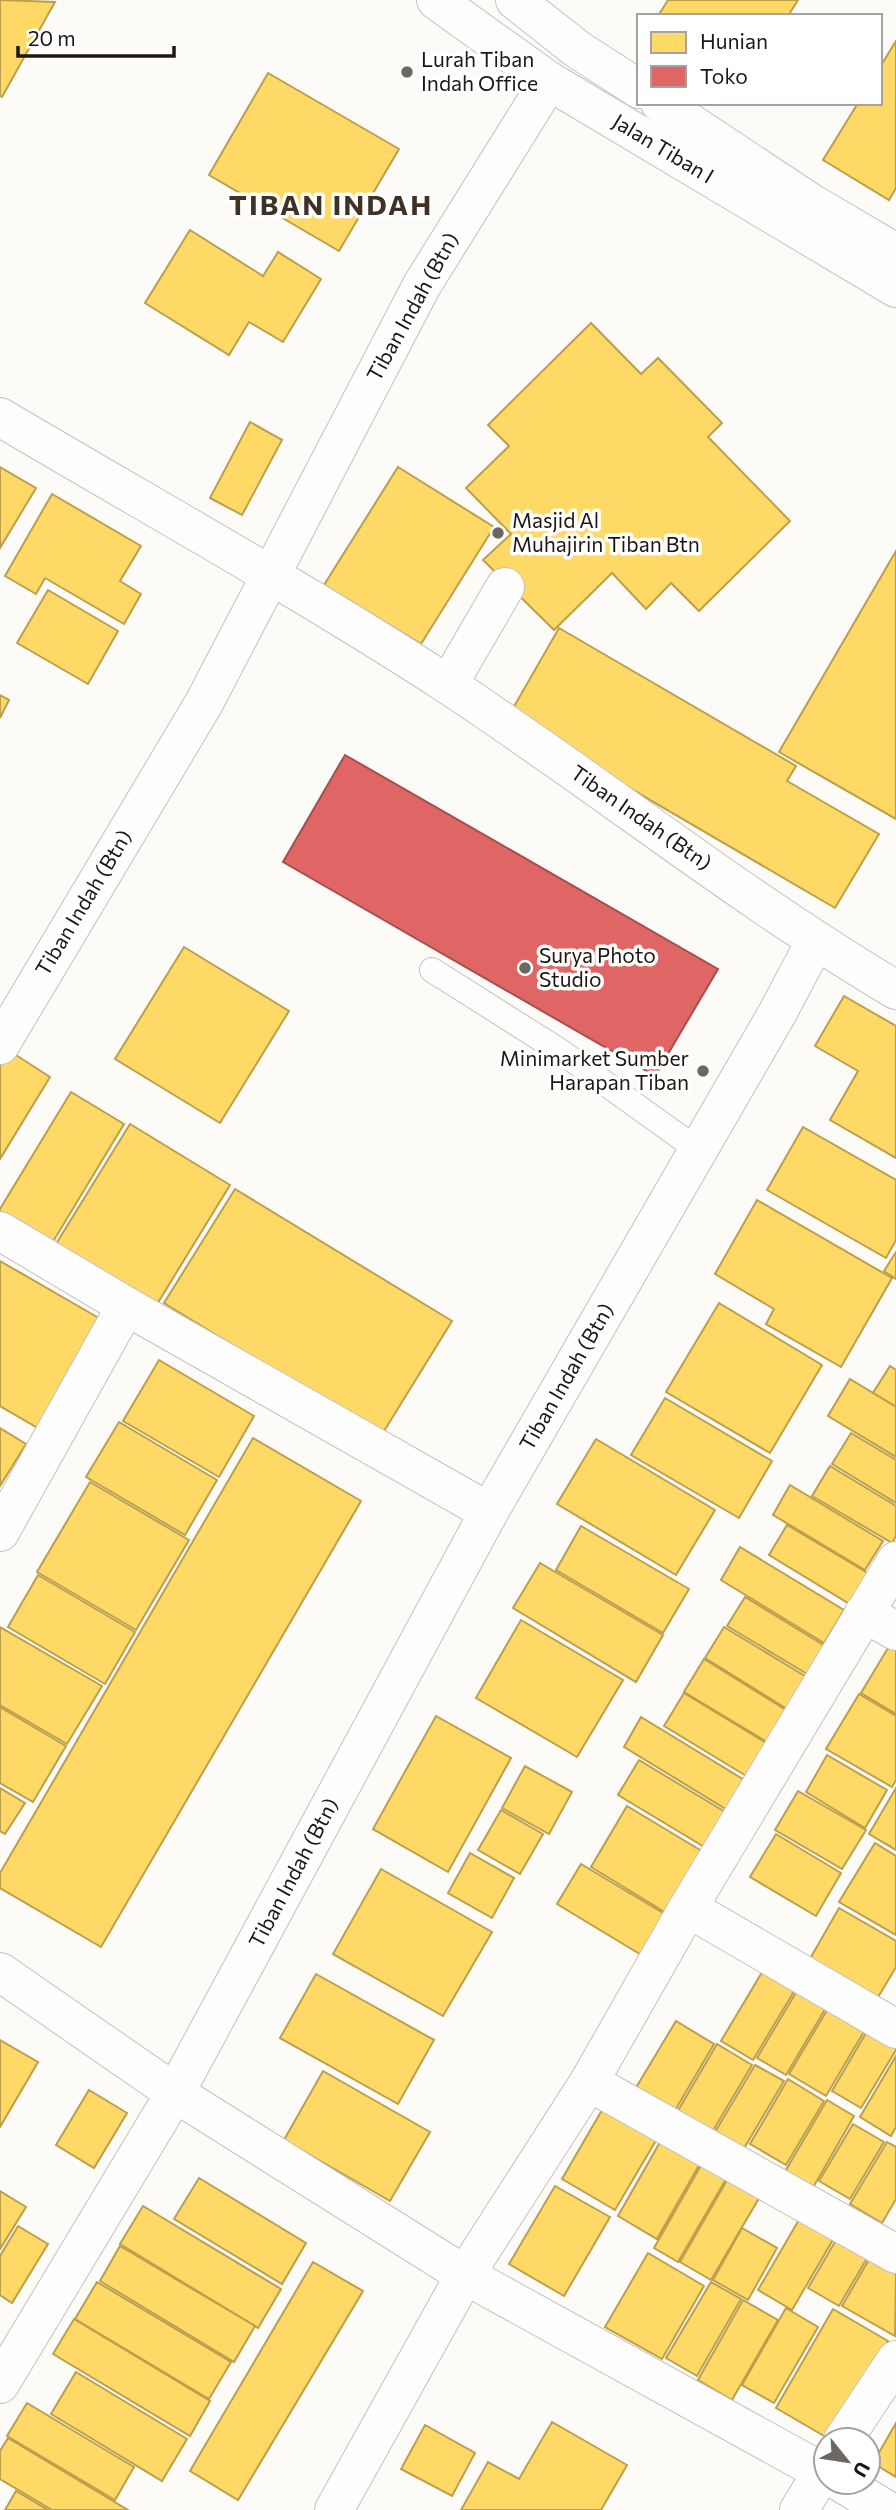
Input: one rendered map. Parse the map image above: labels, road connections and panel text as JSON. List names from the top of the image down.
{
  "streets": {
    "street": ["Jalan Tiban I", "Tiban Indah (Btn)"]
  },
  "crossings": [
    ["Jalan Tiban I", "Tiban Indah (Btn)"]
  ],
  "districts": ["TIBAN INDAH"],
  "places": [
    "Lurah Tiban Indah Office",
    "Masjid Al Muhajirin Tiban Btn",
    "Surya Photo Studio",
    "Minimarket Sumber Harapan Tiban"
  ],
  "legend": ["Hunian", "Toko"],
  "scale_bar": "20 m",
  "north": "bottom right"
}
